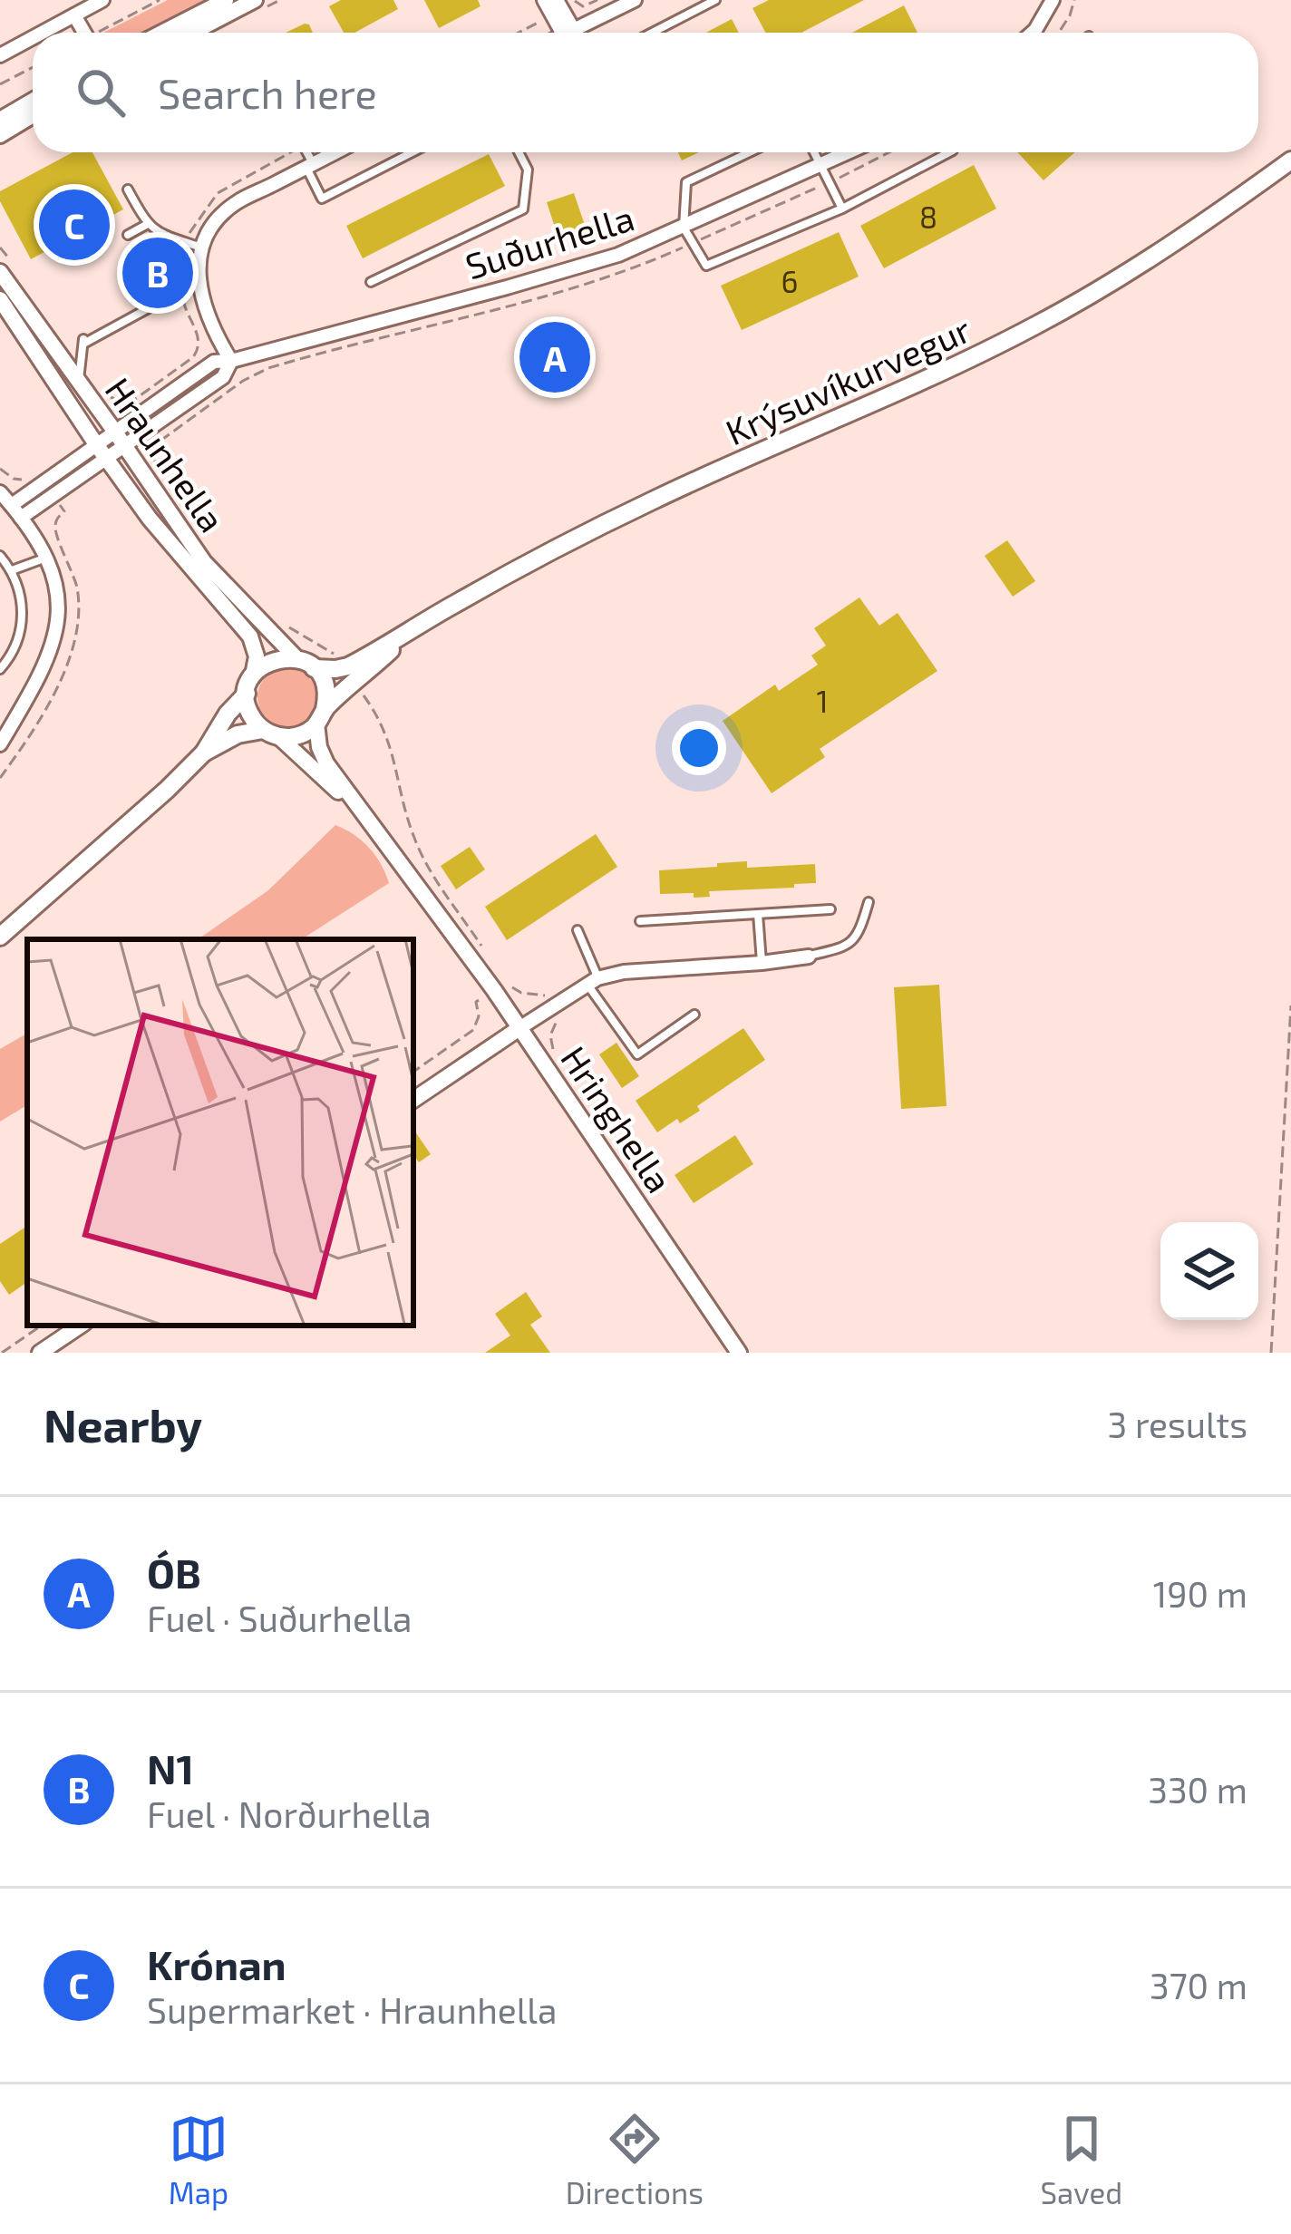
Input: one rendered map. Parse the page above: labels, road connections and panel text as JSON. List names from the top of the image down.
{
  "streets": {
    "main road": ["Krýsuvíkurvegur"],
    "street": ["Suðurhella", "Hraunhella", "Hringhella"]
  },
  "crossings": [
    ["Suðurhella", "Hraunhella"],
    ["Krýsuvíkurvegur", "Hraunhella"]
  ],
  "house_numbers": ["8", "6", "1"],
  "page": {
    "search": "Search here",
    "pins": ["C", "B", "A"],
    "heading": ["Nearby", "3 results"],
    "list": [
      {
        "mark": "A",
        "name": "ÓB",
        "note": "Fuel · Suðurhella",
        "value": "190 m"
      },
      {
        "mark": "B",
        "name": "N1",
        "note": "Fuel · Norðurhella",
        "value": "330 m"
      },
      {
        "mark": "C",
        "name": "Krónan",
        "note": "Supermarket · Hraunhella",
        "value": "370 m"
      }
    ],
    "nav": ["Map", "Directions", "Saved"]
  }
}
